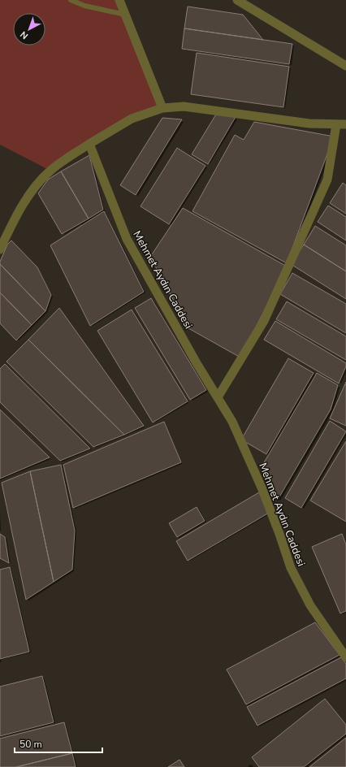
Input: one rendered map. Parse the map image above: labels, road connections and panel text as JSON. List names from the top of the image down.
{
  "streets": {
    "street": ["Mehmet Aydın Caddesi"]
  },
  "scale_bar": "50 m",
  "north": "bottom left"
}
